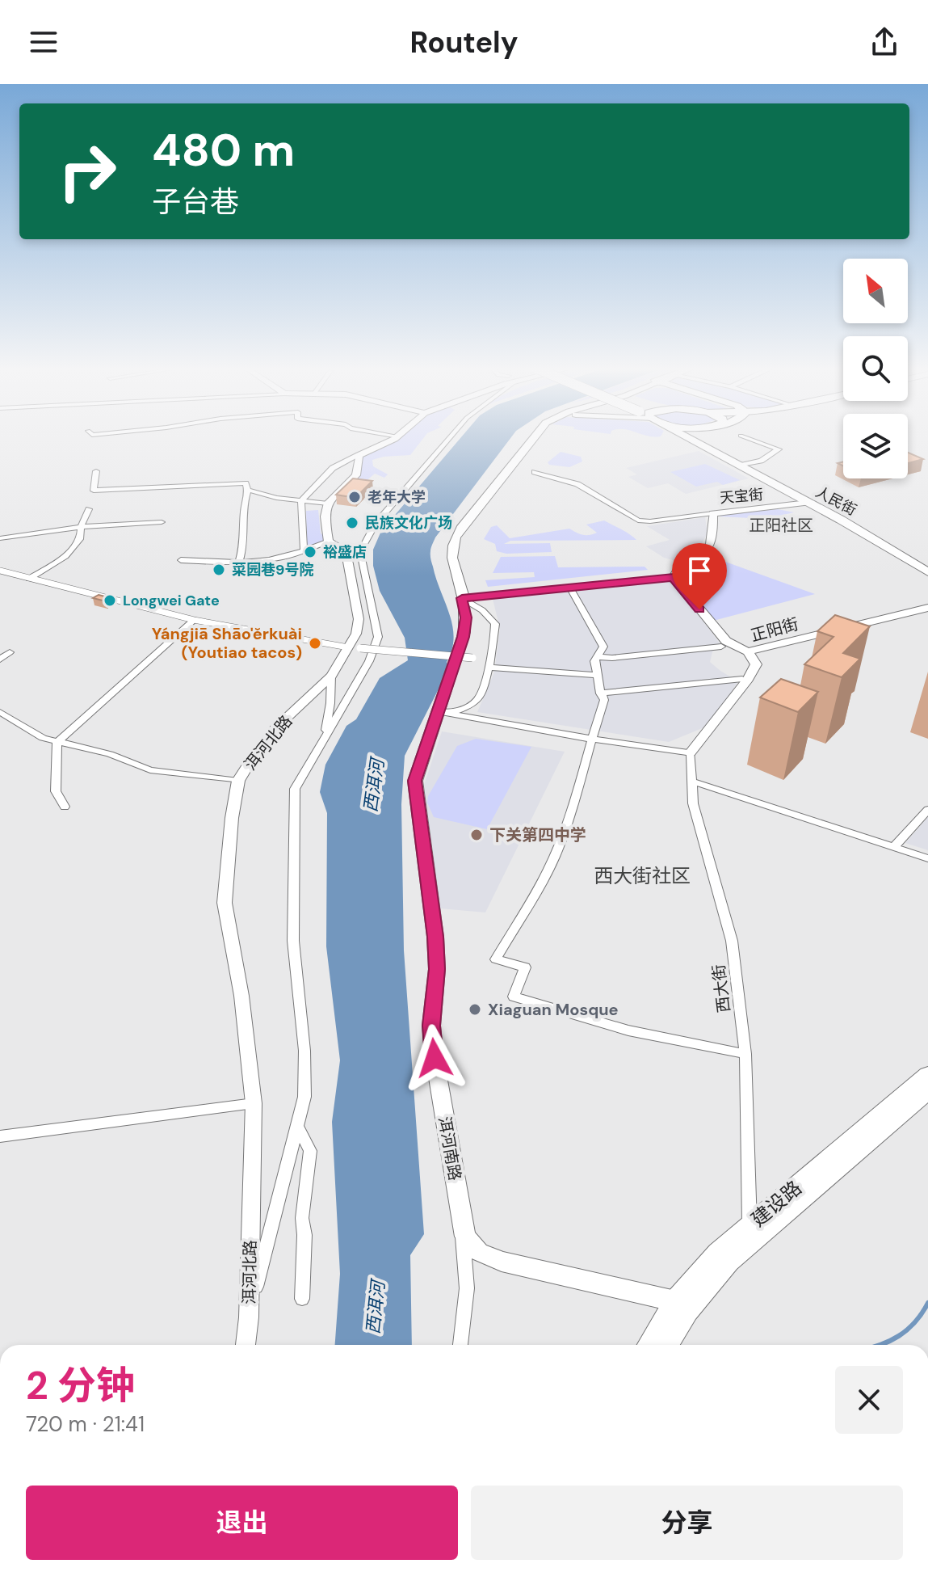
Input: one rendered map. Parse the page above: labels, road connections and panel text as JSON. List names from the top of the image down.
{
  "streets": {
    "main road": ["人民街", "洱河南路", "建设路"],
    "street": [
      "天宝街",
      "正阳街",
      "洱河北路",
      "西大街"
    ]
  },
  "crossings": [
    ["天宝街", "人民街"],
    ["正阳街", "西大街"],
    ["西大街", "建设路"]
  ],
  "districts": ["正阳社区", "西大街社区"],
  "water": ["西洱河"],
  "places": [
    "老年大学",
    "民族文化广场",
    "裕盛店",
    "菜园巷9号院",
    "Longwei Gate",
    "Yángjiā Shāo'ěrkuài (Youtiao tacos)",
    "下关第四中学",
    "Xiaguan Mosque"
  ],
  "north": "top left",
  "page": {
    "header": "Routely",
    "turn": ["480 m", "子台巷"],
    "heading": ["2 分钟", "720 m · 21:41"],
    "buttons": ["退出", "分享"]
  }
}
